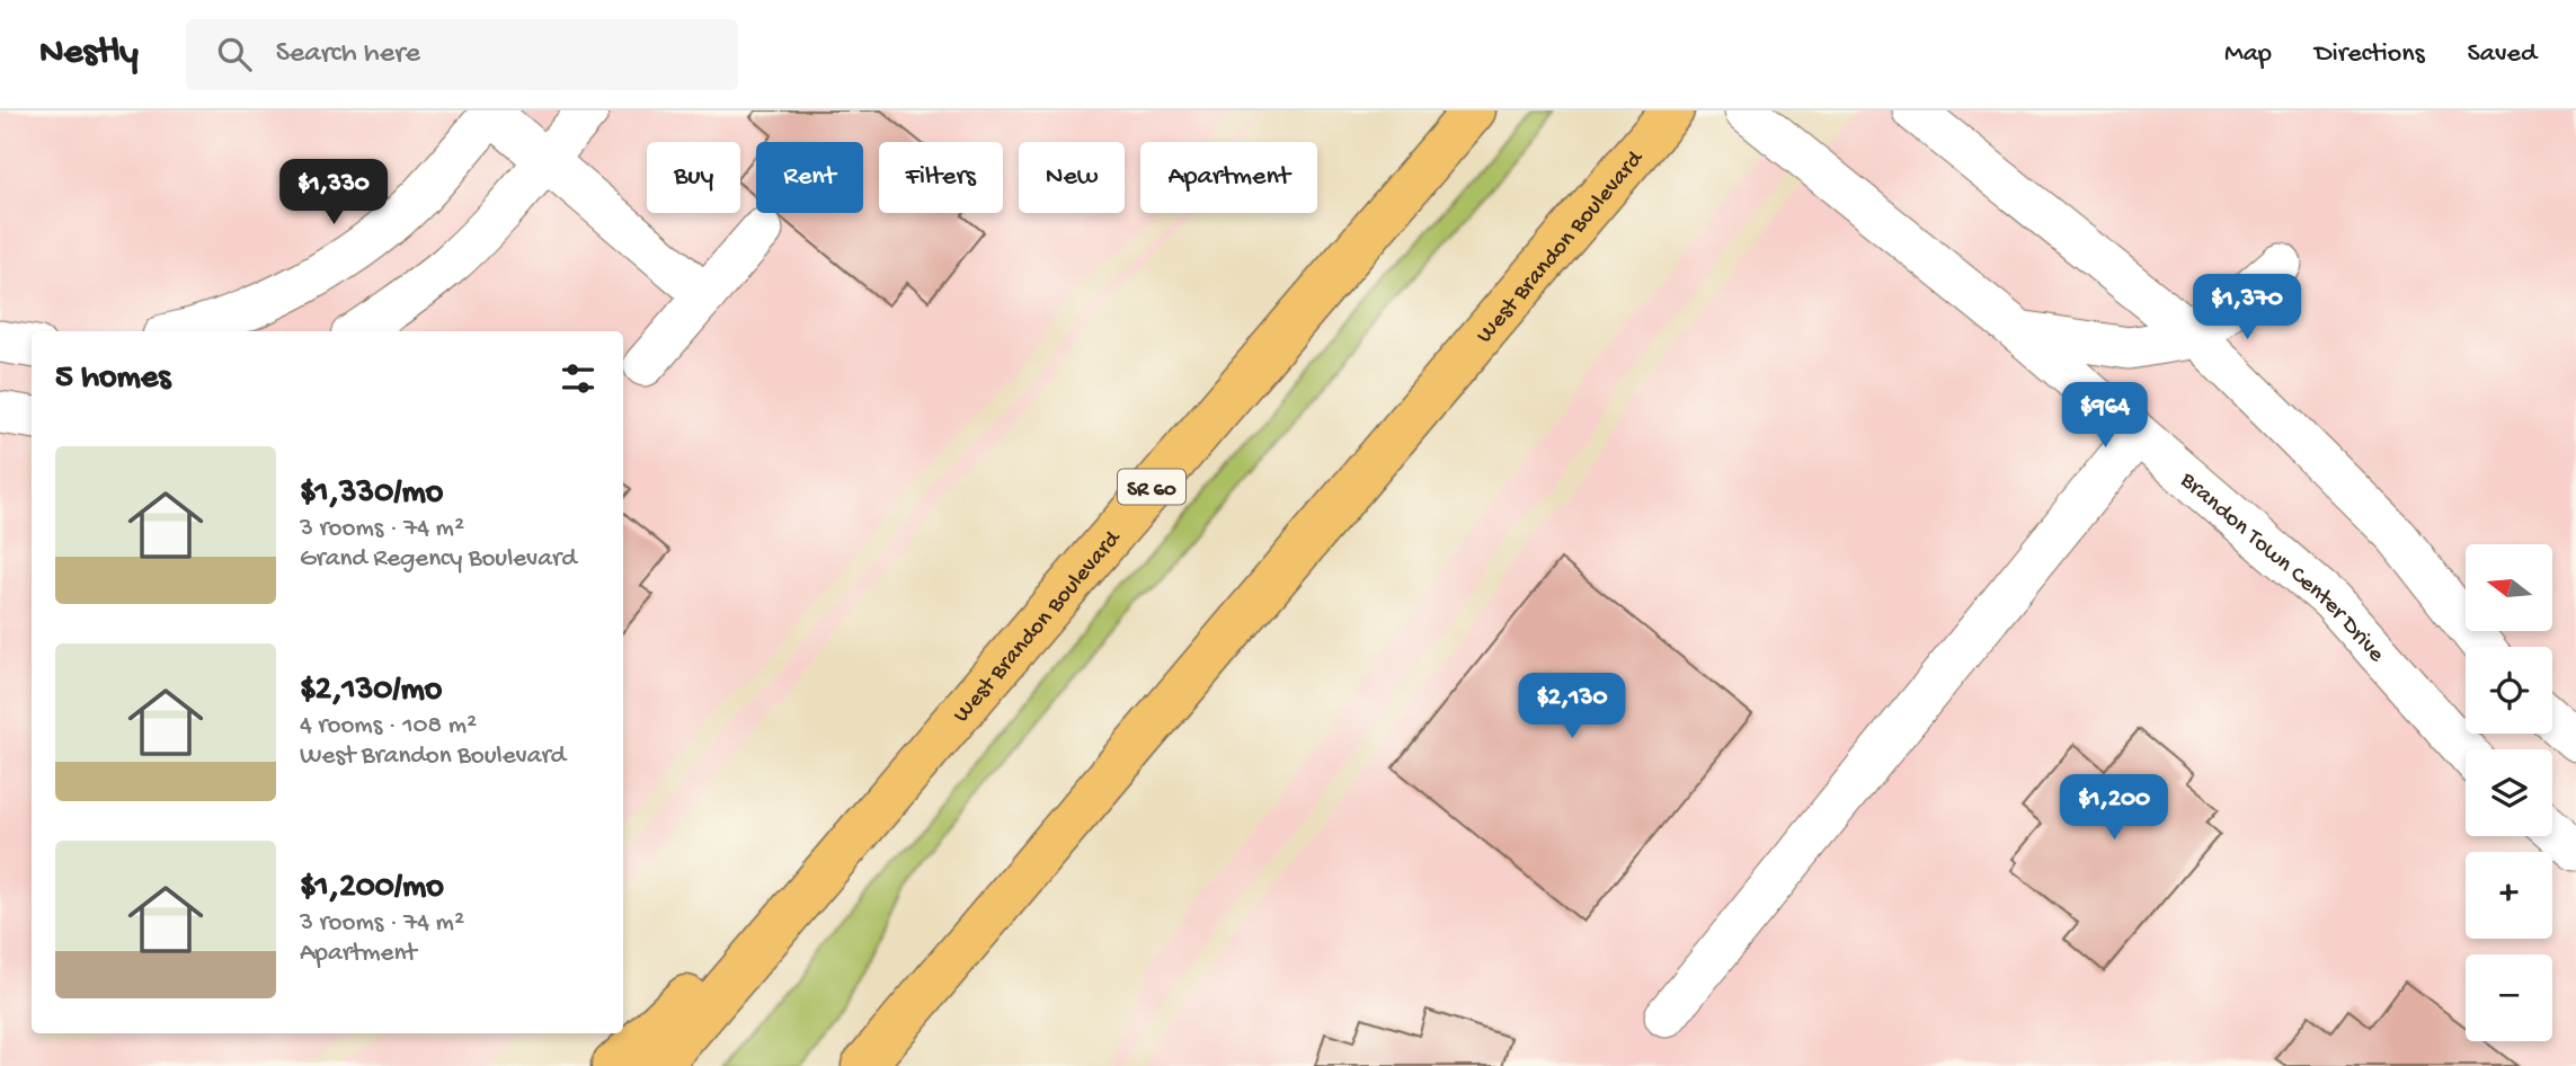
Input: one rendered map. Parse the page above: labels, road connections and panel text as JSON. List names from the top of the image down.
{
  "streets": {
    "highway": ["West Brandon Boulevard", "SR 60"],
    "street": ["Brandon Town Center Drive"]
  },
  "north": "left",
  "page": {
    "header": "Nestly",
    "search": "Search here",
    "nav": ["Map", "Directions", "Saved"],
    "chip": [
      "Buy",
      "Rent",
      "Filters",
      "New",
      "Apartment"
    ],
    "price": [
      "$1,330",
      "$1,370",
      "$964",
      "$2,130",
      "$1,200"
    ],
    "heading": "5 homes",
    "list": [
      {
        "name": "$1,330/mo",
        "note": "3 rooms · 74 m² · Grand Regency Boulevard"
      },
      {
        "name": "$2,130/mo",
        "note": "4 rooms · 108 m² · West Brandon Boulevard"
      },
      {
        "name": "$1,200/mo",
        "note": "3 rooms · 74 m² · Apartment"
      }
    ],
    "map_buttons": ["+", "−"]
  }
}
